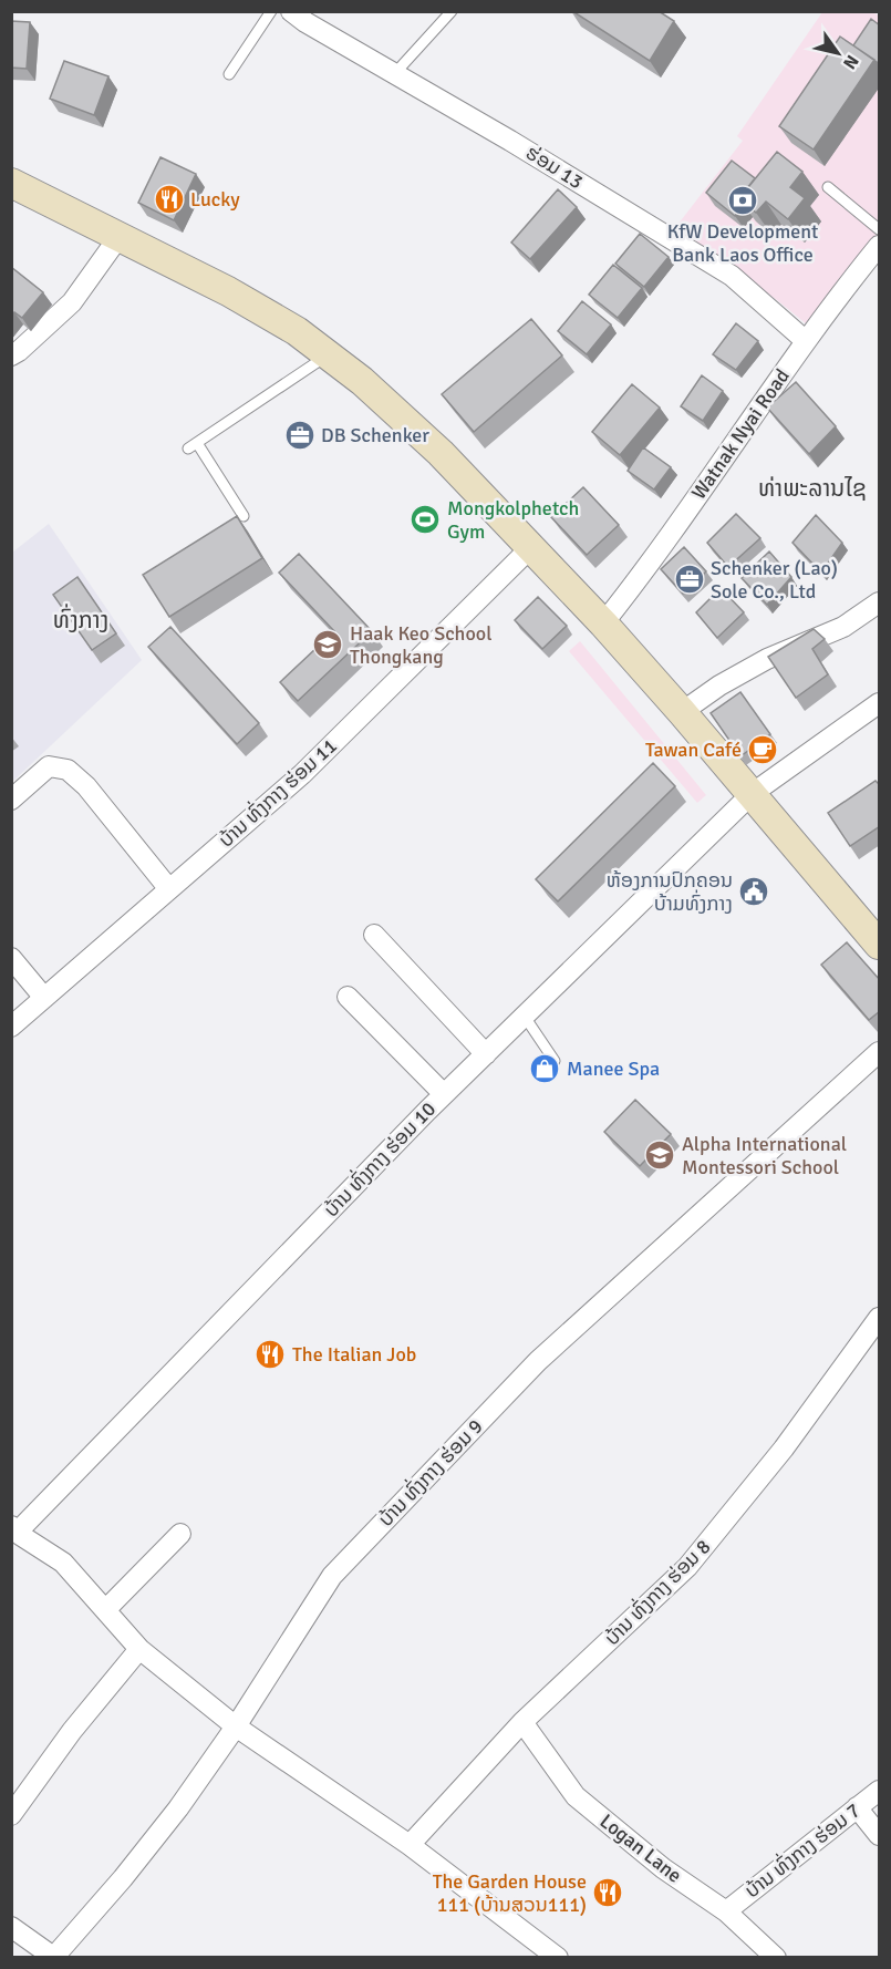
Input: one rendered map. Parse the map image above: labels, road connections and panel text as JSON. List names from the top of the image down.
{
  "streets": {
    "street": [
      "ຮ່ອມ 13",
      "Watnak Nyai Road",
      "ບ້ານ ທົ່ງກາງ ຮ່ອມ 11",
      "ບ້ານ ທົ່ງກາງ ຮ່ອມ 10",
      "ບ້ານ ທົ່ງກາງ ຮ່ອມ 9",
      "ບ້ານ ທົ່ງກາງ ຮ່ອມ 8",
      "Logan Lane",
      "ບ້ານ ທົ່ງກາງ ຮ່ອມ 7"
    ]
  },
  "crossings": [
    ["ຮ່ອມ 13", "Watnak Nyai Road"],
    ["ບ້ານ ທົ່ງກາງ ຮ່ອມ 8", "Logan Lane"],
    ["Logan Lane", "ບ້ານ ທົ່ງກາງ ຮ່ອມ 7"]
  ],
  "districts": ["ທ່າພະລານໄຊ", "ທົ່ງກາງ"],
  "places": {
    "restaurant": ["Lucky", "The Italian Job", "The Garden House 111 (ບ້ານສວນ111)"],
    "bank": ["KfW Development Bank Laos Office"],
    "office": ["DB Schenker", "Schenker (Lao) Sole Co., Ltd"],
    "sports": ["Mongkolphetch Gym"],
    "school or university": ["Haak Keo School Thongkang", "Alpha International Montessori School"],
    "cafe": ["Tawan Café"],
    "public building": ["ຫ້ອງການປົກຄອນ ບ້າມທົ່ງກາງ"],
    "shop": ["Manee Spa"]
  },
  "north": "bottom right"
}
